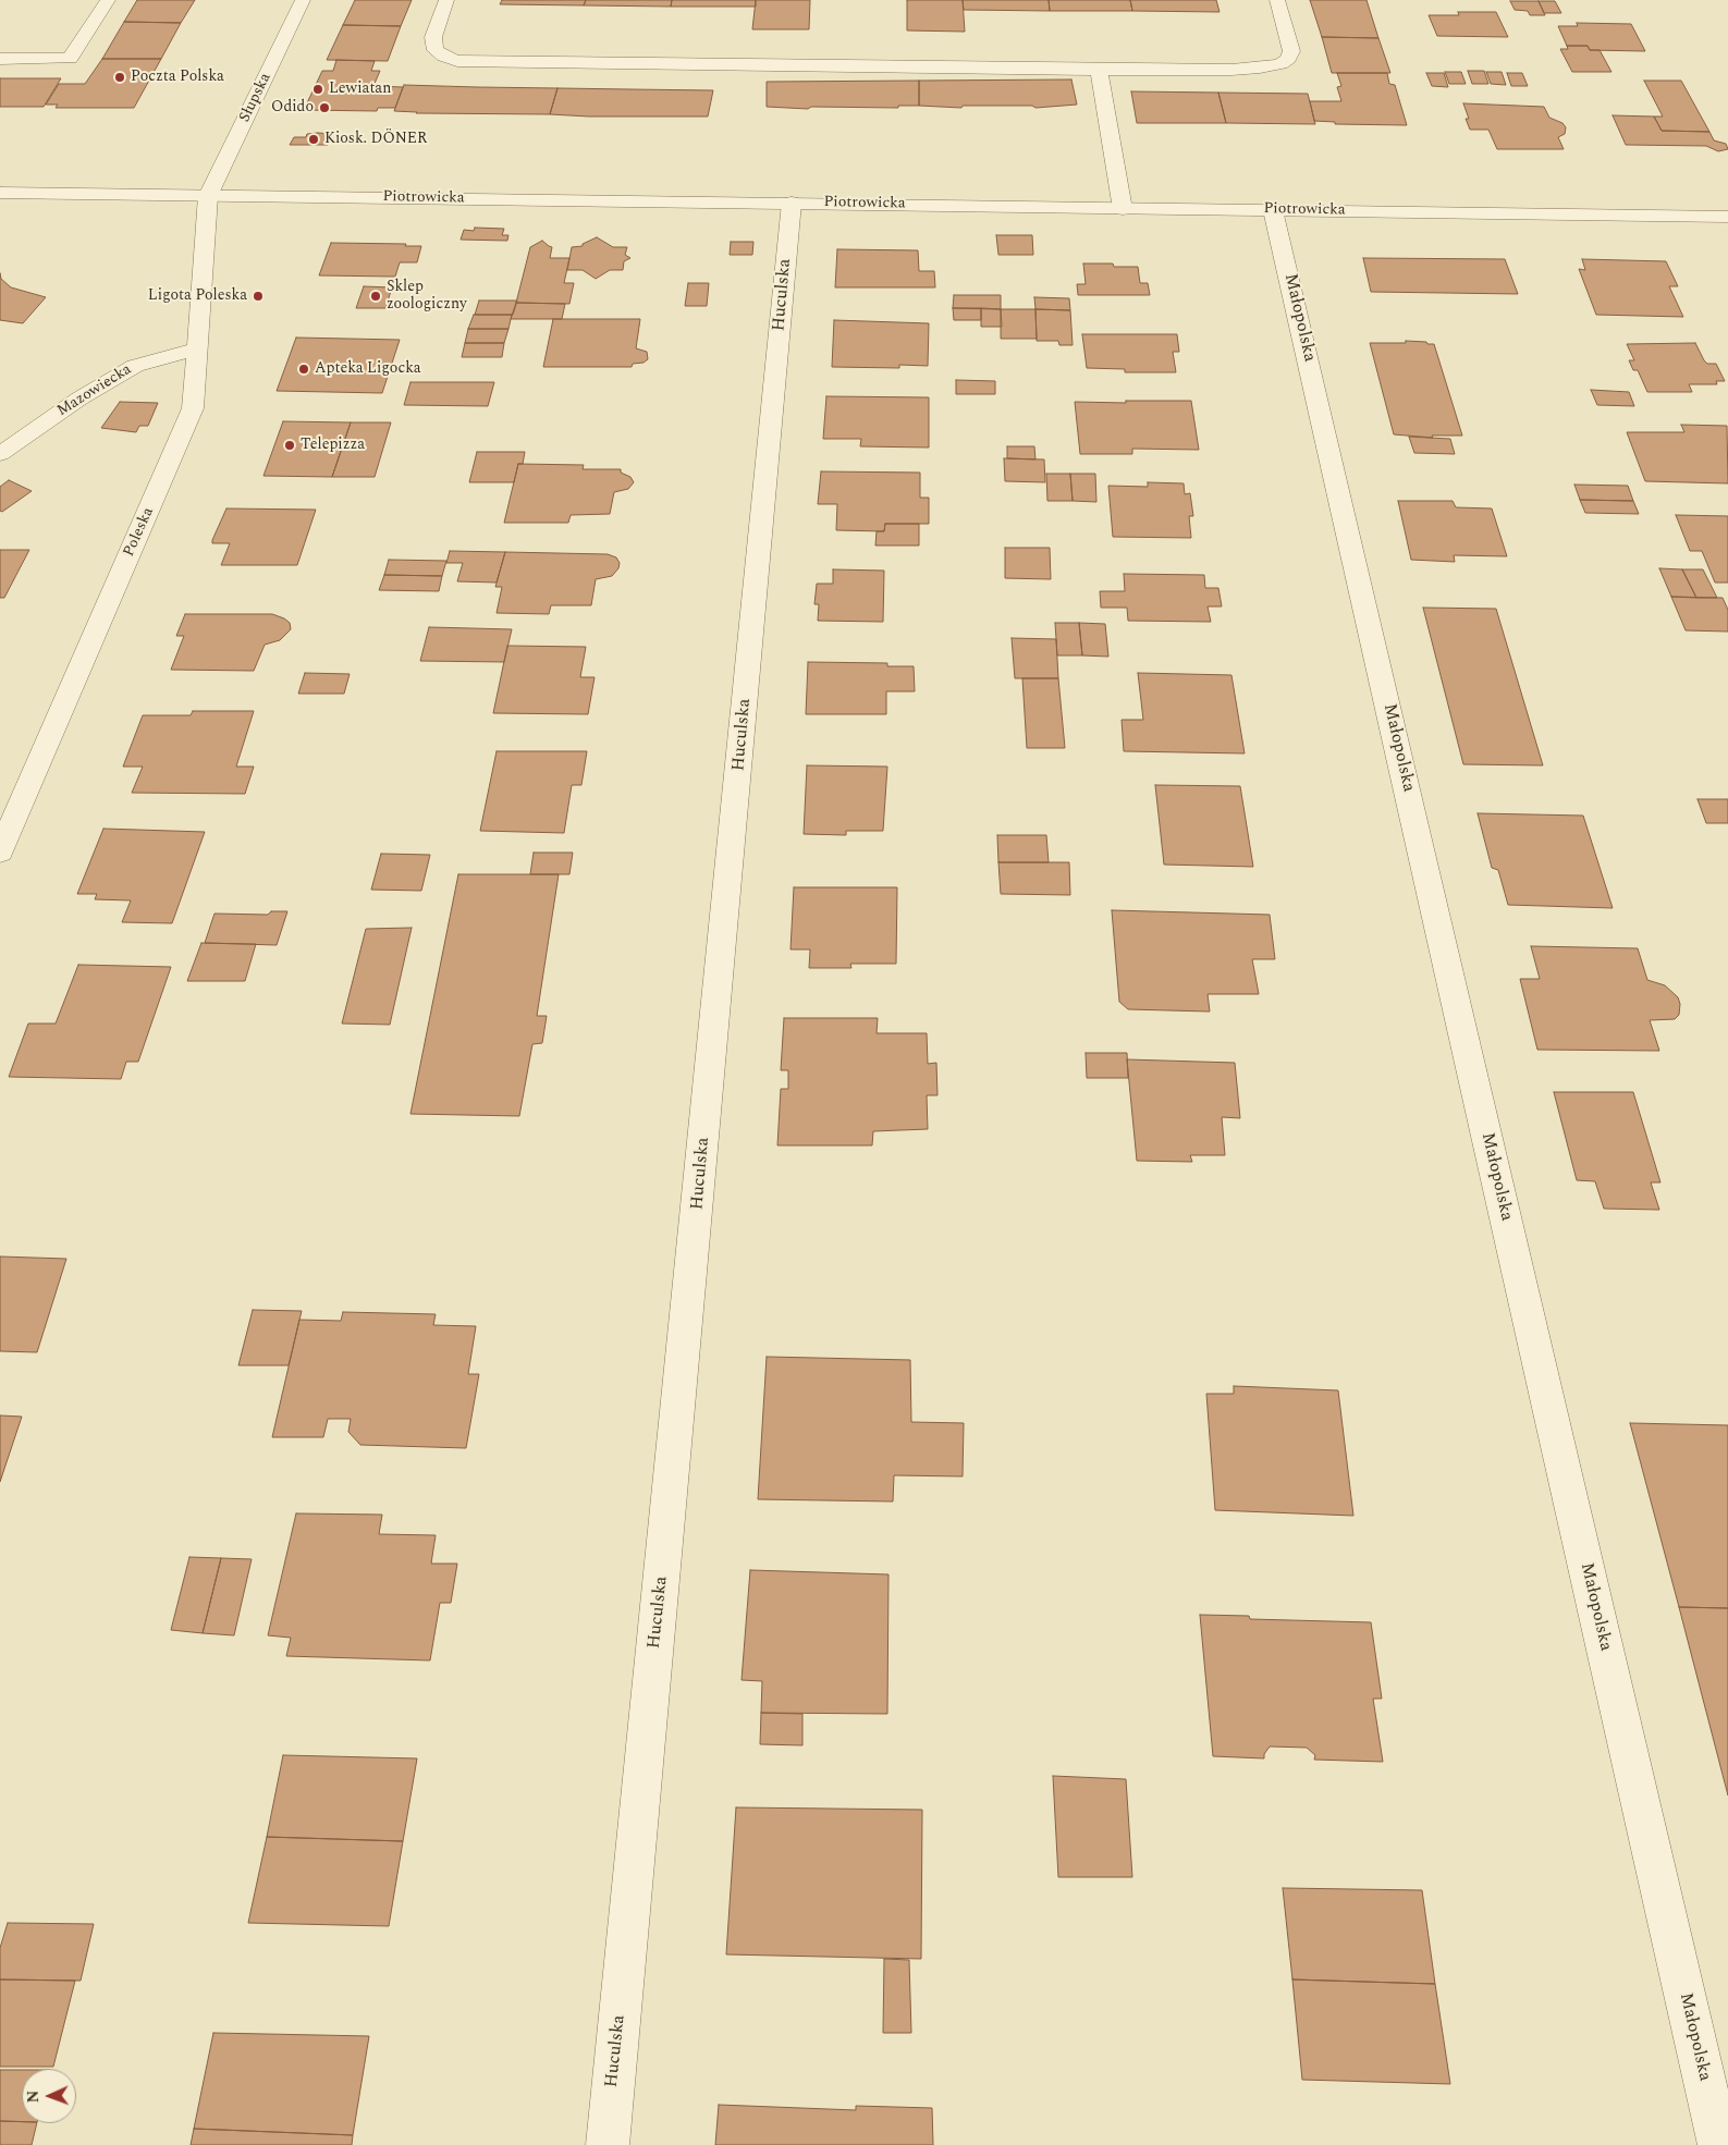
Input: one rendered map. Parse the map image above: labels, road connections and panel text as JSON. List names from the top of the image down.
{
  "streets": {
    "street": [
      "Słupska",
      "Piotrowicka",
      "Huculska",
      "Małopolska",
      "Mazowiecka",
      "Poleska"
    ]
  },
  "crossings": [
    ["Słupska", "Piotrowicka"],
    ["Słupska", "Poleska"],
    ["Piotrowicka", "Huculska"],
    ["Piotrowicka", "Małopolska"],
    ["Piotrowicka", "Poleska"],
    ["Mazowiecka", "Poleska"]
  ],
  "places": [
    "Poczta Polska",
    "Lewiatan",
    "Odido",
    "Kiosk. DÖNER",
    "Ligota Poleska",
    "Sklep zoologiczny",
    "Apteka Ligocka",
    "Telepizza"
  ],
  "north": "left"
}
